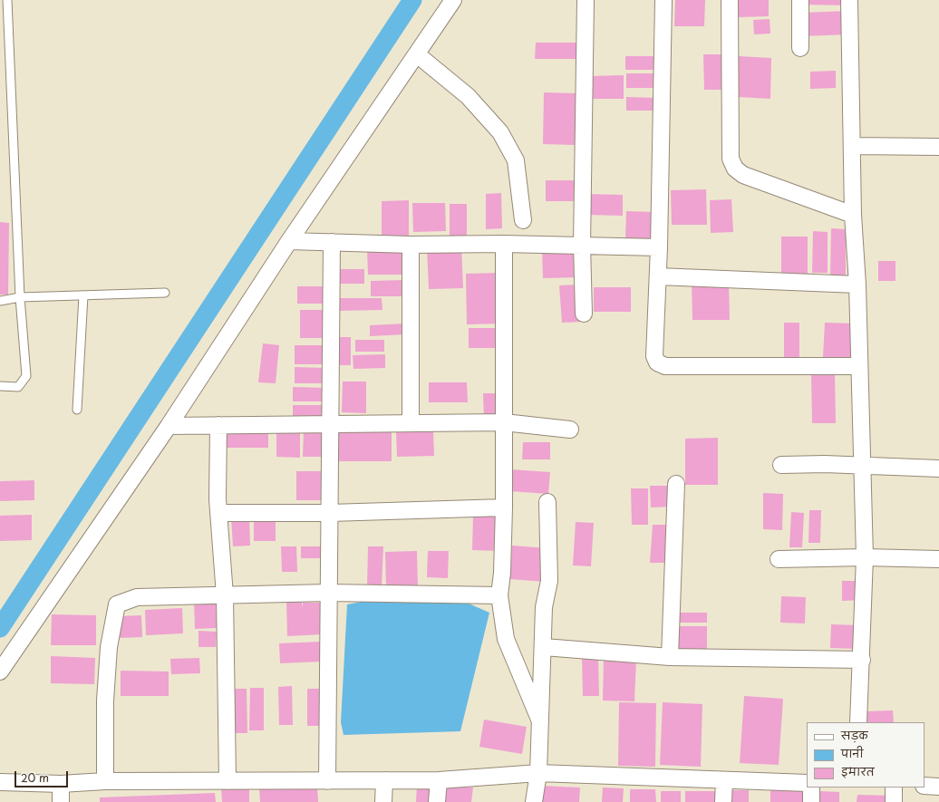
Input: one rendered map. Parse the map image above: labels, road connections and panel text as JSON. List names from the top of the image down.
{
  "legend": ["सड़क", "पानी", "इमारत"],
  "scale_bar": "20 m"
}
